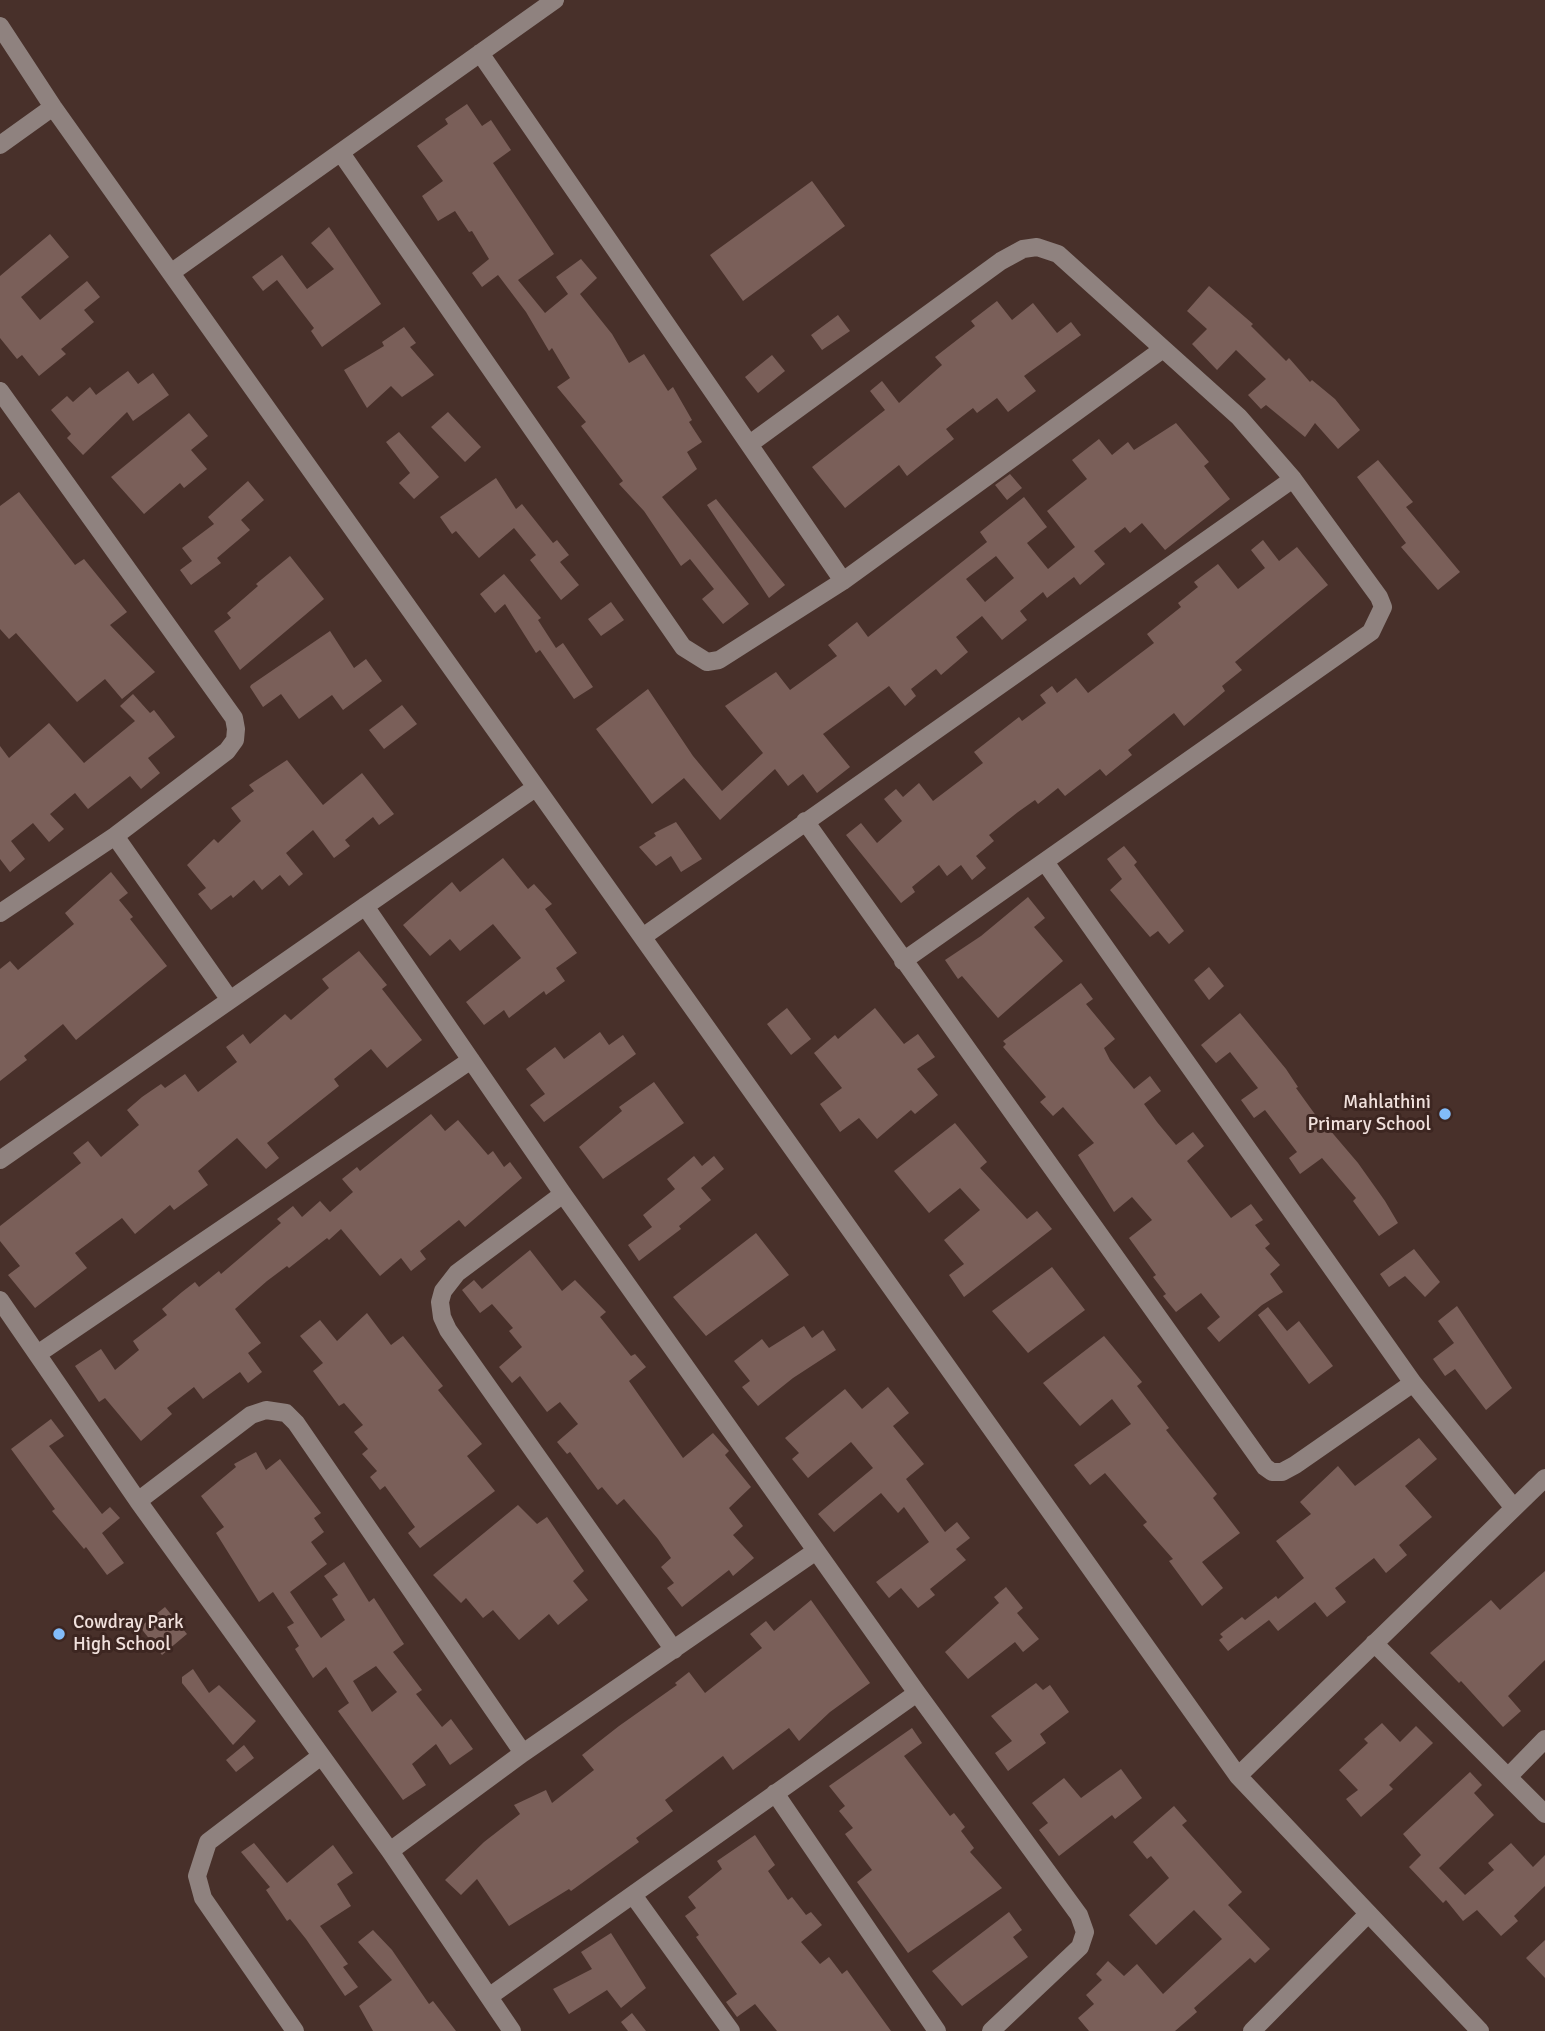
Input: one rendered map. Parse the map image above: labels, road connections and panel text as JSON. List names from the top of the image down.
{
  "places": ["Mahlathini Primary School", "Cowdray Park High School"]
}
